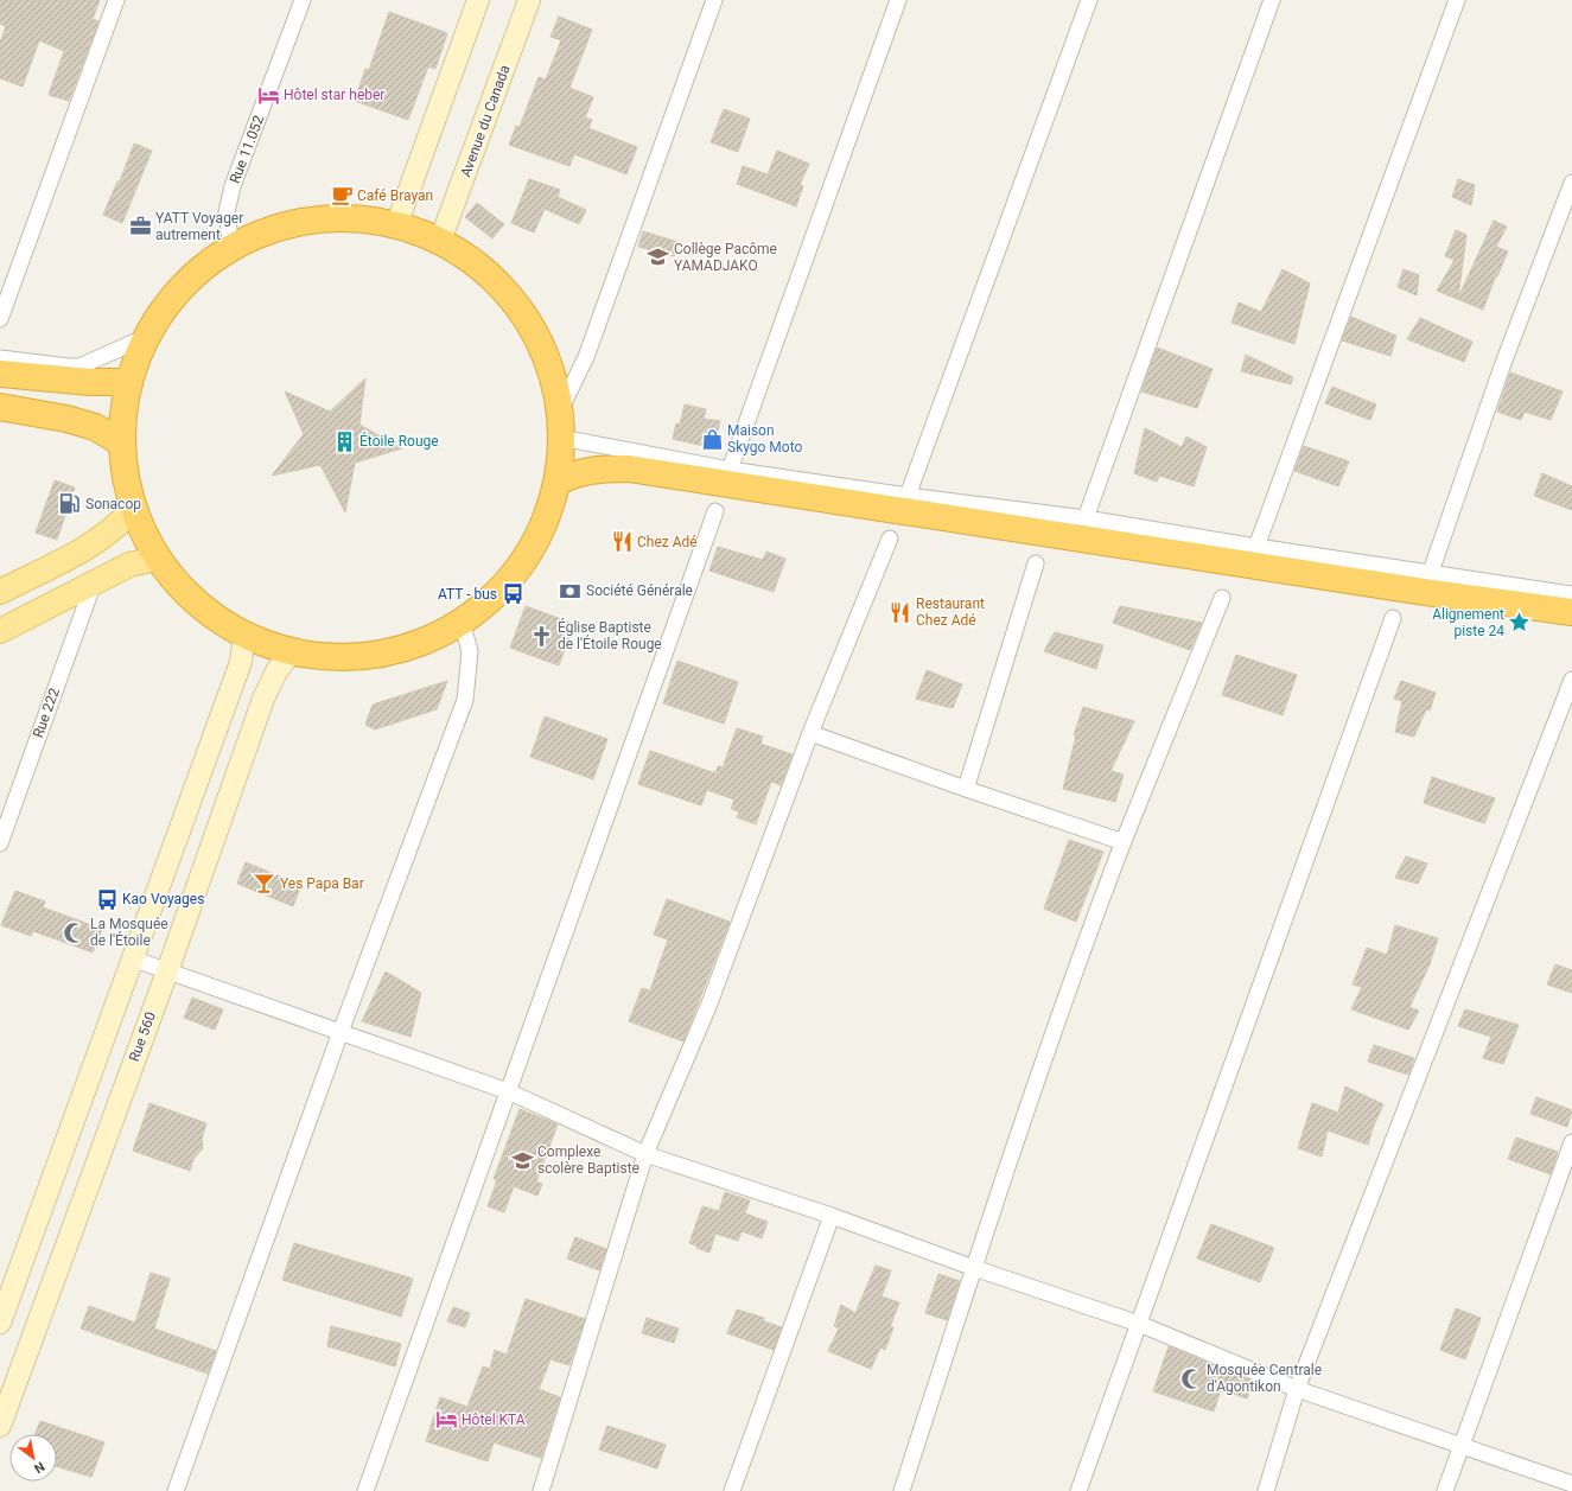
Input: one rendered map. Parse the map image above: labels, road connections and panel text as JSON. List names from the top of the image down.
{
  "streets": {
    "main road": ["Avenue du Canada", "Rue 560"],
    "street": ["Rue 11.052", "Rue 222"]
  },
  "places": {
    "hotel": ["Hôtel star heber", "Hôtel KTA"],
    "cafe": ["Café Brayan"],
    "office": ["YATT Voyager autrement"],
    "school or university": ["Collège Pacôme YAMADJAKO", "Complexe scolère Baptiste"],
    "shop": ["Maison Skygo Moto"],
    "building": ["Étoile Rouge"],
    "fuel station": ["Sonacop"],
    "restaurant": ["Chez Adé", "Restaurant Chez Adé"],
    "bank": ["Société Générale"],
    "bus stop": ["ATT - bus", "Kao Voyages"],
    "place": ["Alignement piste 24"],
    "church": ["Église Baptiste de l'Étoile Rouge"],
    "bar": ["Yes Papa Bar"],
    "mosque": ["La Mosquée de l'Étoile", "Mosquée Centrale d'Agontikon"]
  },
  "north": "bottom right"
}
